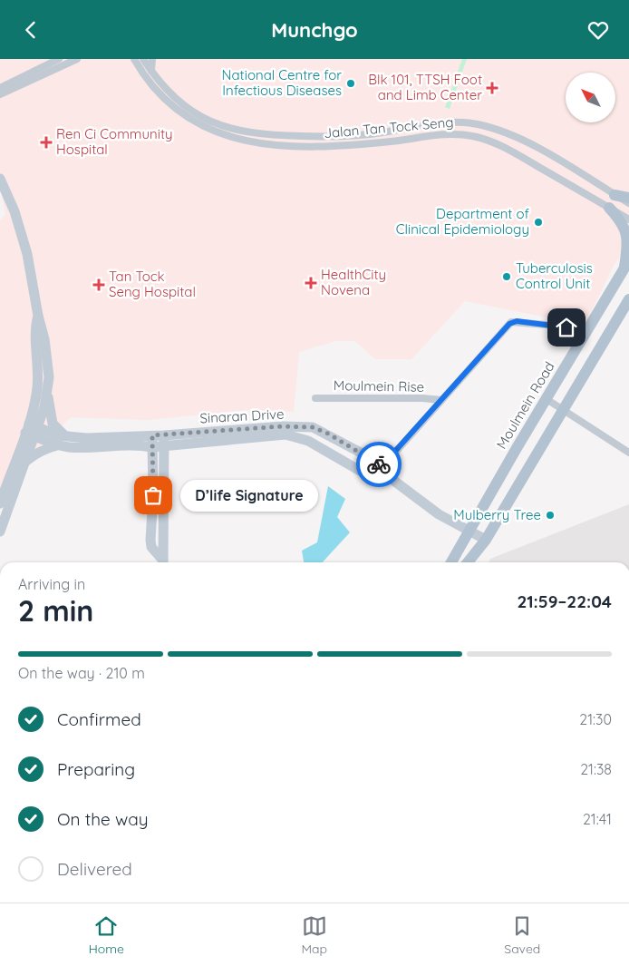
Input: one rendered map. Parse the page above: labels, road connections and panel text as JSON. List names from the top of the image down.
{
  "streets": {
    "main road": ["Moulmein Road"],
    "street": ["Jalan Tan Tock Seng", "Moulmein Rise", "Sinaran Drive"]
  },
  "crossings": [
    ["Moulmein Rise", "Moulmein Road"],
    ["Moulmein Rise", "Sinaran Drive"],
    ["Moulmein Road", "Sinaran Drive"]
  ],
  "places": {
    "other": [
      "National Centre for Infectious Diseases",
      "Department of Clinical Epidemiology",
      "Tuberculosis Control Unit",
      "D’life Signature",
      "Mulberry Tree"
    ],
    "health": [
      "Blk 101, TTSH Foot and Limb Center",
      "Ren Ci Community Hospital",
      "HealthCity Novena",
      "Tan Tock Seng Hospital"
    ]
  },
  "north": "top left",
  "page": {
    "header": "Munchgo",
    "bubble": "D’life Signature",
    "heading": ["2 min", "Arriving in", "21:59–22:04"],
    "bar": "On the way · 210 m",
    "list": [
      ["Confirmed", "21:30"],
      ["Preparing", "21:38"],
      ["On the way", "21:41"],
      "Delivered"
    ],
    "tabs": ["Home", "Map", "Saved"]
  }
}
